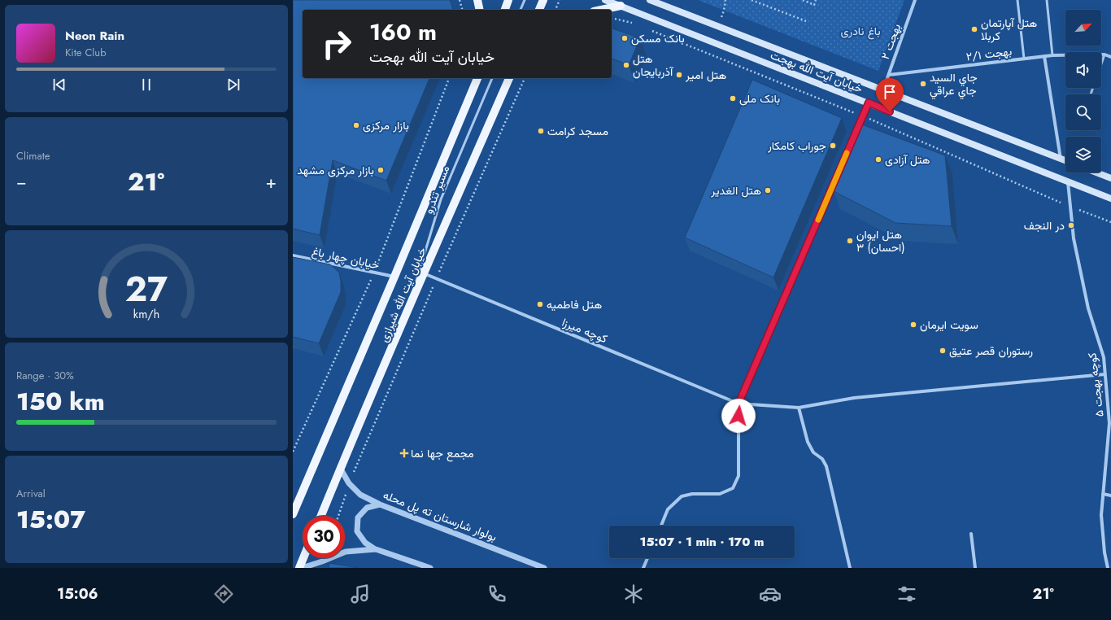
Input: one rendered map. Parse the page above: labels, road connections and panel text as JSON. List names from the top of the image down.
{
  "streets": {
    "main road": ["خیابان آیت الله بهجت", "خیابان آیت الله شیرازی"],
    "street": [
      "بهجت ۲",
      "بهجت ۲/۱",
      "خیابان چهار باغ",
      "کوچه میرزا",
      "کوچه بهجت ۵",
      "بولوار شارستان ته پل محله"
    ],
    "lane": ["مسیر تندرو"]
  },
  "crossings": [
    ["بهجت ۲", "بهجت ۲/۱"],
    ["بهجت ۲", "خیابان آیت الله بهجت"],
    ["خیابان آیت الله بهجت", "کوچه بهجت ۵"],
    ["مسیر تندرو", "خیابان آیت الله شیرازی"],
    ["خیابان چهار باغ", "خیابان آیت الله شیرازی"],
    ["خیابان آیت الله شیرازی", "کوچه میرزا"],
    ["خیابان آیت الله شیرازی", "بولوار شارستان ته پل محله"],
    ["کوچه میرزا", "کوچه بهجت ۵"]
  ],
  "parks": ["باغ نادری"],
  "places": {
    "other": [
      "هتل آپارتمان کربلا",
      "بانک مسکن",
      "هتل آذربایجان",
      "هتل امیر",
      "جاي السيد جاي عراقي",
      "بانک ملی",
      "بازار مرکزی",
      "مسجد کرامت",
      "جوراب کامکار",
      "هتل آزادی",
      "بازار مرکزی مشهد",
      "هتل الغدیر",
      "در النجف",
      "هتل ایوان ۳ (احسان)",
      "هتل فاطمیه",
      "سویت ایرمان",
      "رستوران قصر عتیق"
    ],
    "health": ["مجمع جها نما"]
  },
  "north": "top right",
  "page": {
    "turn": ["160 m", "خیابان آیت الله بهجت"],
    "song": ["Neon Rain", "Kite Club"],
    "tile": [
      "Climate",
      ["Range · 30%", "150 km"],
      ["Arrival", "15:07"]
    ],
    "heat": ["−", "21°", "+"],
    "limit": "30",
    "trip": "15:07 · 1 min · 170 m",
    "tabs": ["15:06", "21°"],
    "gauge": ["27", "km/h"]
  }
}
